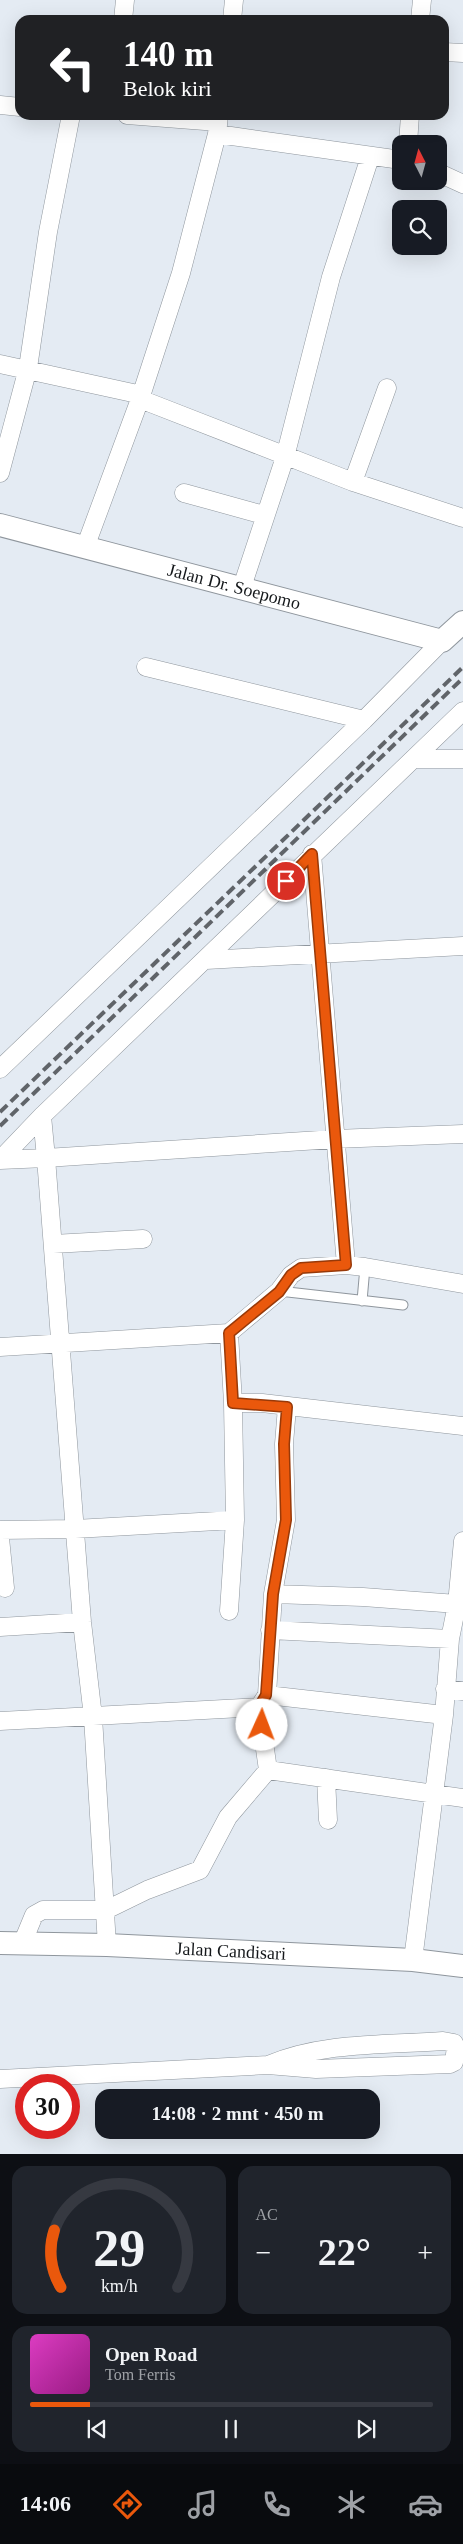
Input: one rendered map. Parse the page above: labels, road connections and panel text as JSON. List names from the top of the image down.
{
  "streets": {
    "street": ["Jalan Dr. Soepomo", "Jalan Candisari"]
  },
  "north": "top",
  "page": {
    "turn": ["140 m", "Belok kiri"],
    "limit": "30",
    "trip": "14:08 · 2 mnt · 450 m",
    "tile": "AC",
    "heat": ["−", "22°", "+"],
    "song": ["Open Road", "Tom Ferris"],
    "tabs": "14:06",
    "gauge": ["29", "km/h"]
  }
}
